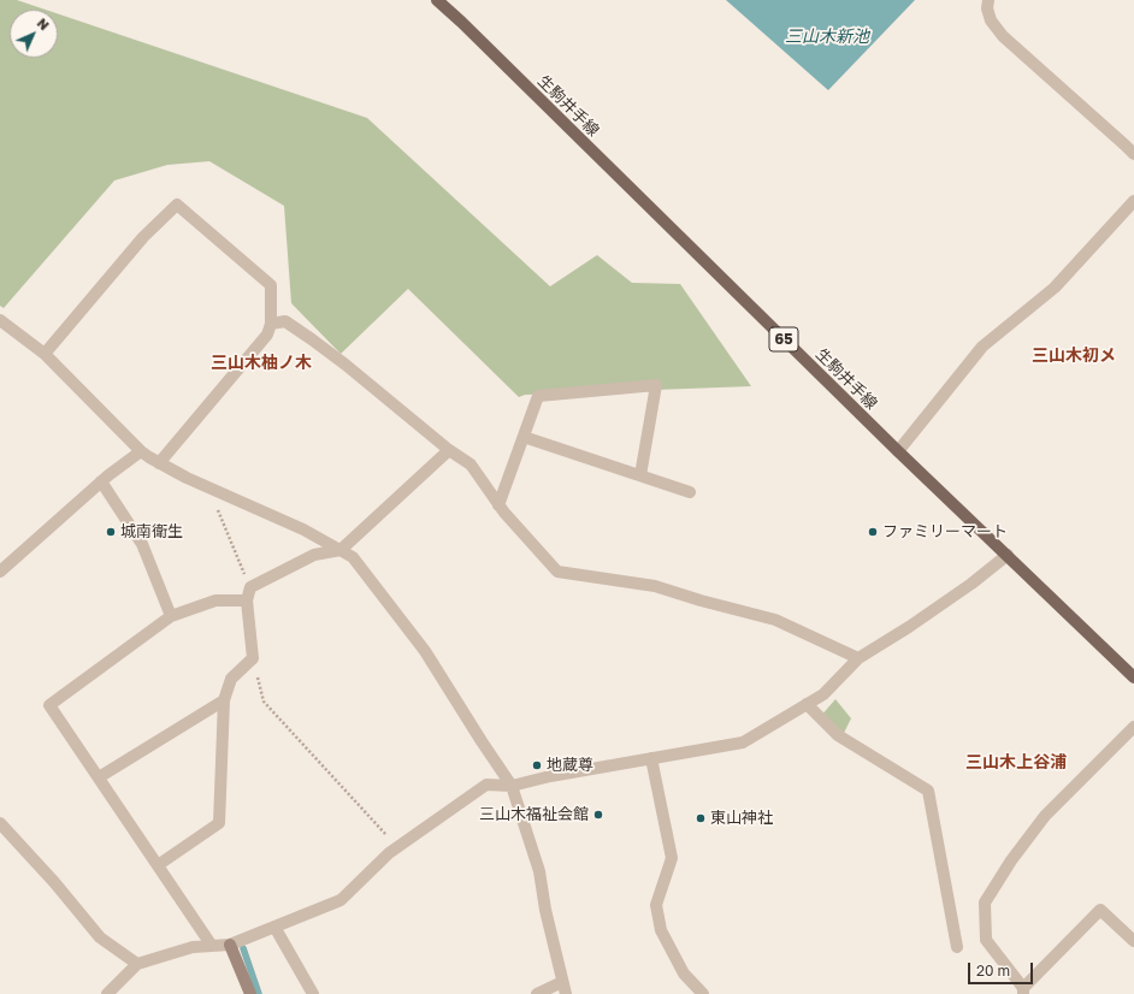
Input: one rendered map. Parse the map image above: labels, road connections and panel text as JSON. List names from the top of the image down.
{
  "streets": {
    "main road": ["生駒井手線", "65"]
  },
  "districts": ["三山木初メ", "三山木柚ノ木", "三山木上谷浦"],
  "water": ["三山木新池"],
  "places": [
    "城南衛生",
    "ファミリーマート",
    "地蔵尊",
    "三山木福祉会館",
    "東山神社"
  ],
  "scale_bar": "20 m",
  "north": "top right"
}
